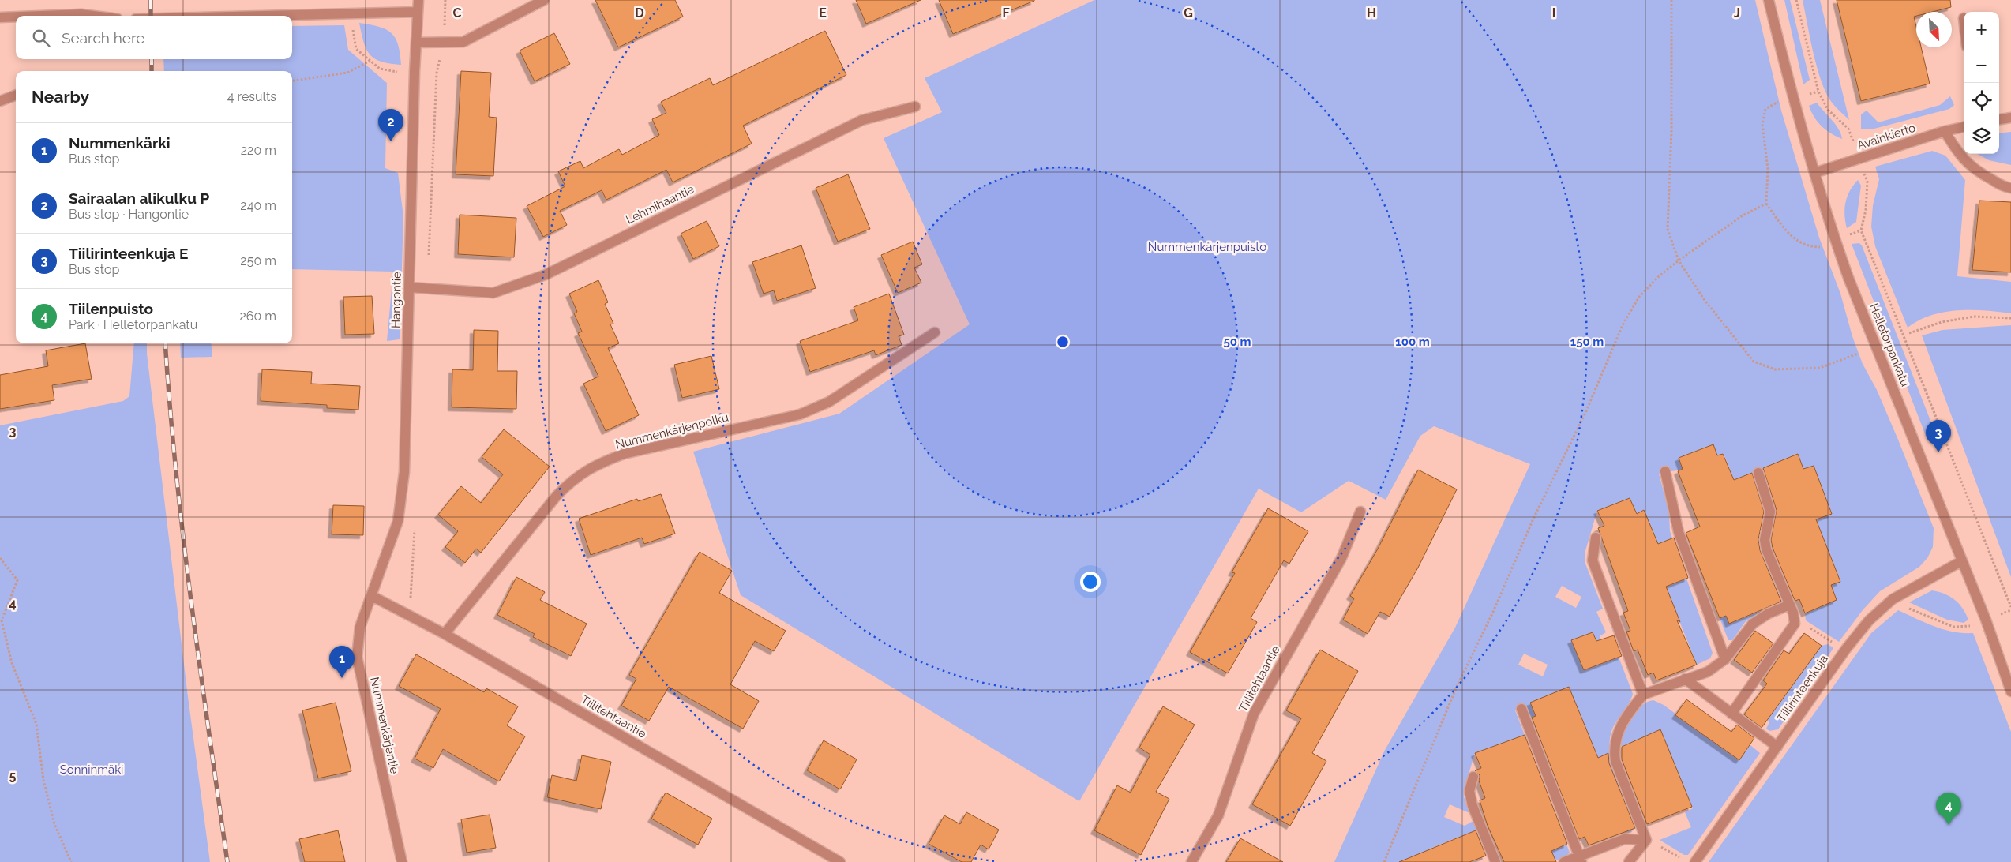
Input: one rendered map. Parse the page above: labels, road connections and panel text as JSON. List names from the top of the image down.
{
  "streets": {
    "street": [
      "Avainkierto",
      "Lehmihaantie",
      "Hangontie",
      "Helletorpankatu",
      "Nummenkärjenpolku",
      "Tiilitehtaantie",
      "Tiilirinteenkuja",
      "Nummenkärjentie"
    ]
  },
  "crossings": [
    ["Avainkierto", "Helletorpankatu"],
    ["Lehmihaantie", "Hangontie"],
    ["Hangontie", "Tiilitehtaantie"],
    ["Hangontie", "Nummenkärjentie"],
    ["Helletorpankatu", "Tiilirinteenkuja"],
    ["Nummenkärjenpolku", "Tiilitehtaantie"],
    ["Tiilitehtaantie", "Nummenkärjentie"]
  ],
  "parks": ["Nummenkärjenpuisto", "Sonninmäki"],
  "north": "bottom right",
  "page": {
    "map_buttons": ["+", "−"],
    "search": "Search here",
    "heading": ["Nearby", "4 results"],
    "pins": [
      "2",
      "3",
      "1",
      "4"
    ],
    "list": [
      {
        "mark": "1",
        "name": "Nummenkärki",
        "note": "Bus stop",
        "value": "220 m"
      },
      {
        "mark": "2",
        "name": "Sairaalan alikulku P",
        "note": "Bus stop · Hangontie",
        "value": "240 m"
      },
      {
        "mark": "3",
        "name": "Tiilirinteenkuja E",
        "note": "Bus stop",
        "value": "250 m"
      },
      {
        "mark": "4",
        "name": "Tiilenpuisto",
        "note": "Park · Helletorpankatu",
        "value": "260 m"
      }
    ]
  },
  "grid": {
    "columns": [
      "C",
      "D",
      "E",
      "F",
      "G",
      "H",
      "I",
      "J"
    ],
    "rows": ["3", "4", "5"]
  },
  "rings": ["50 m", "100 m", "150 m"]
}
